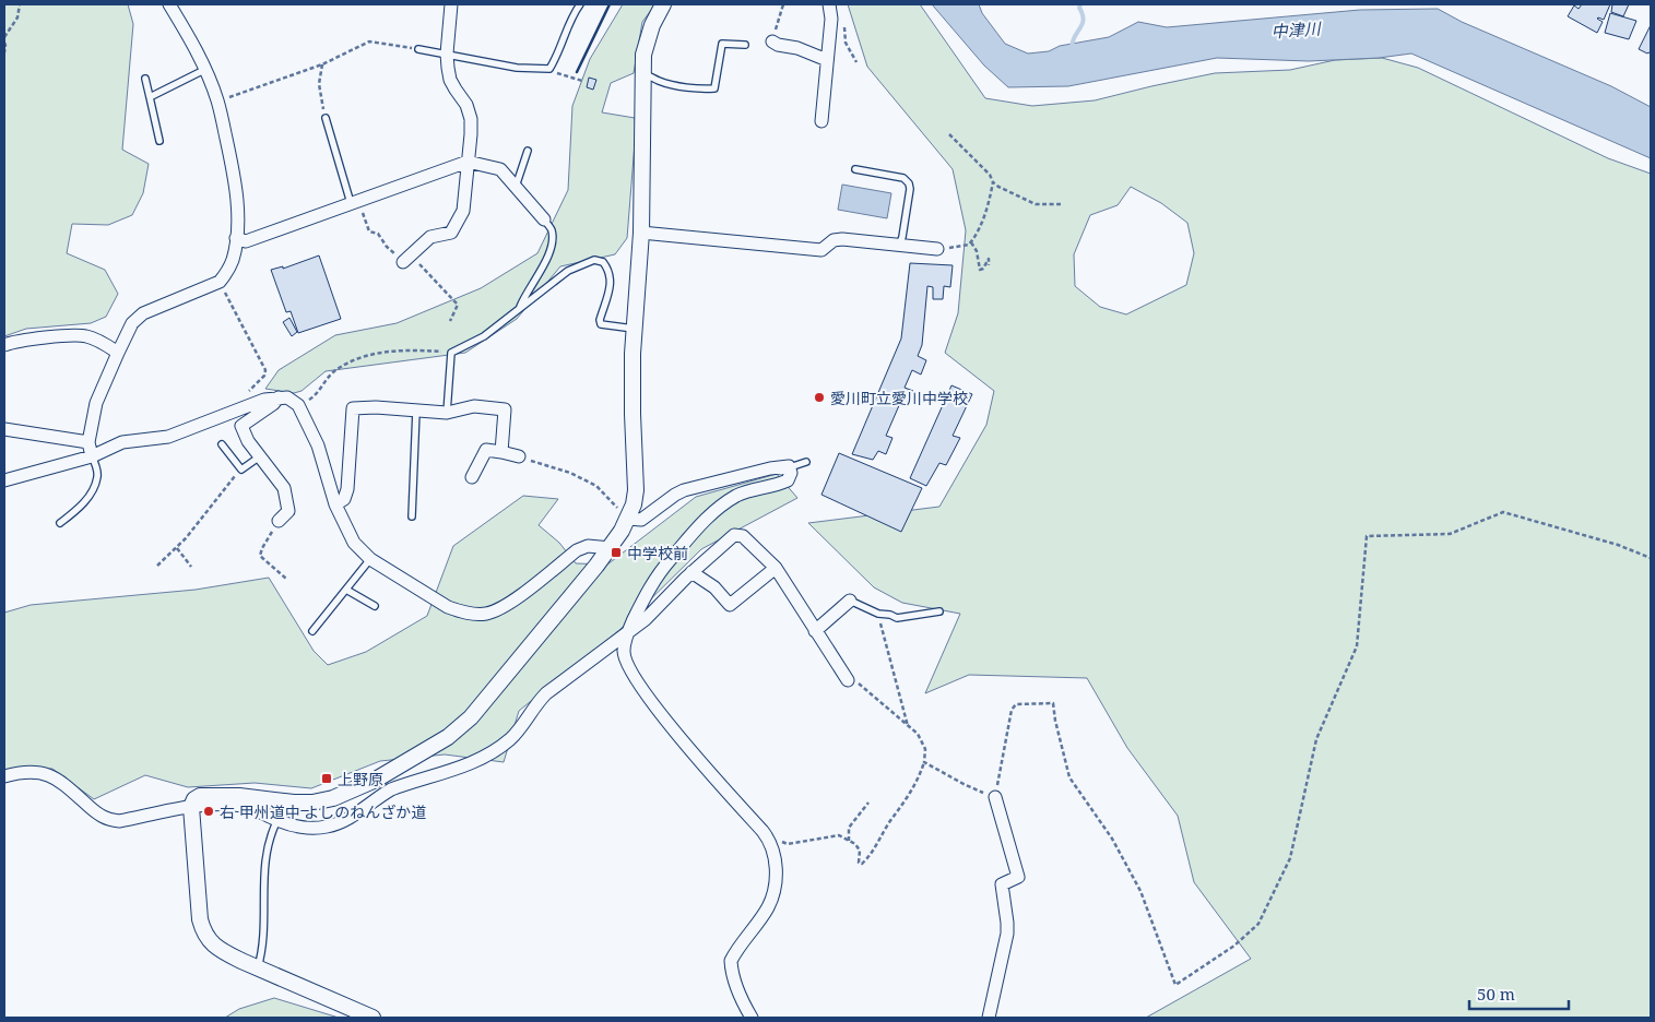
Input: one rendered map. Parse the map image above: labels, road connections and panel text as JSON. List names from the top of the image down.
{
  "water": ["中津川"],
  "places": {
    "other": ["愛川町立愛川中学校", "右 甲州道中 よしのねんざか道"],
    "transit": ["中学校前", "上野原"]
  },
  "scale_bar": "50 m"
}
